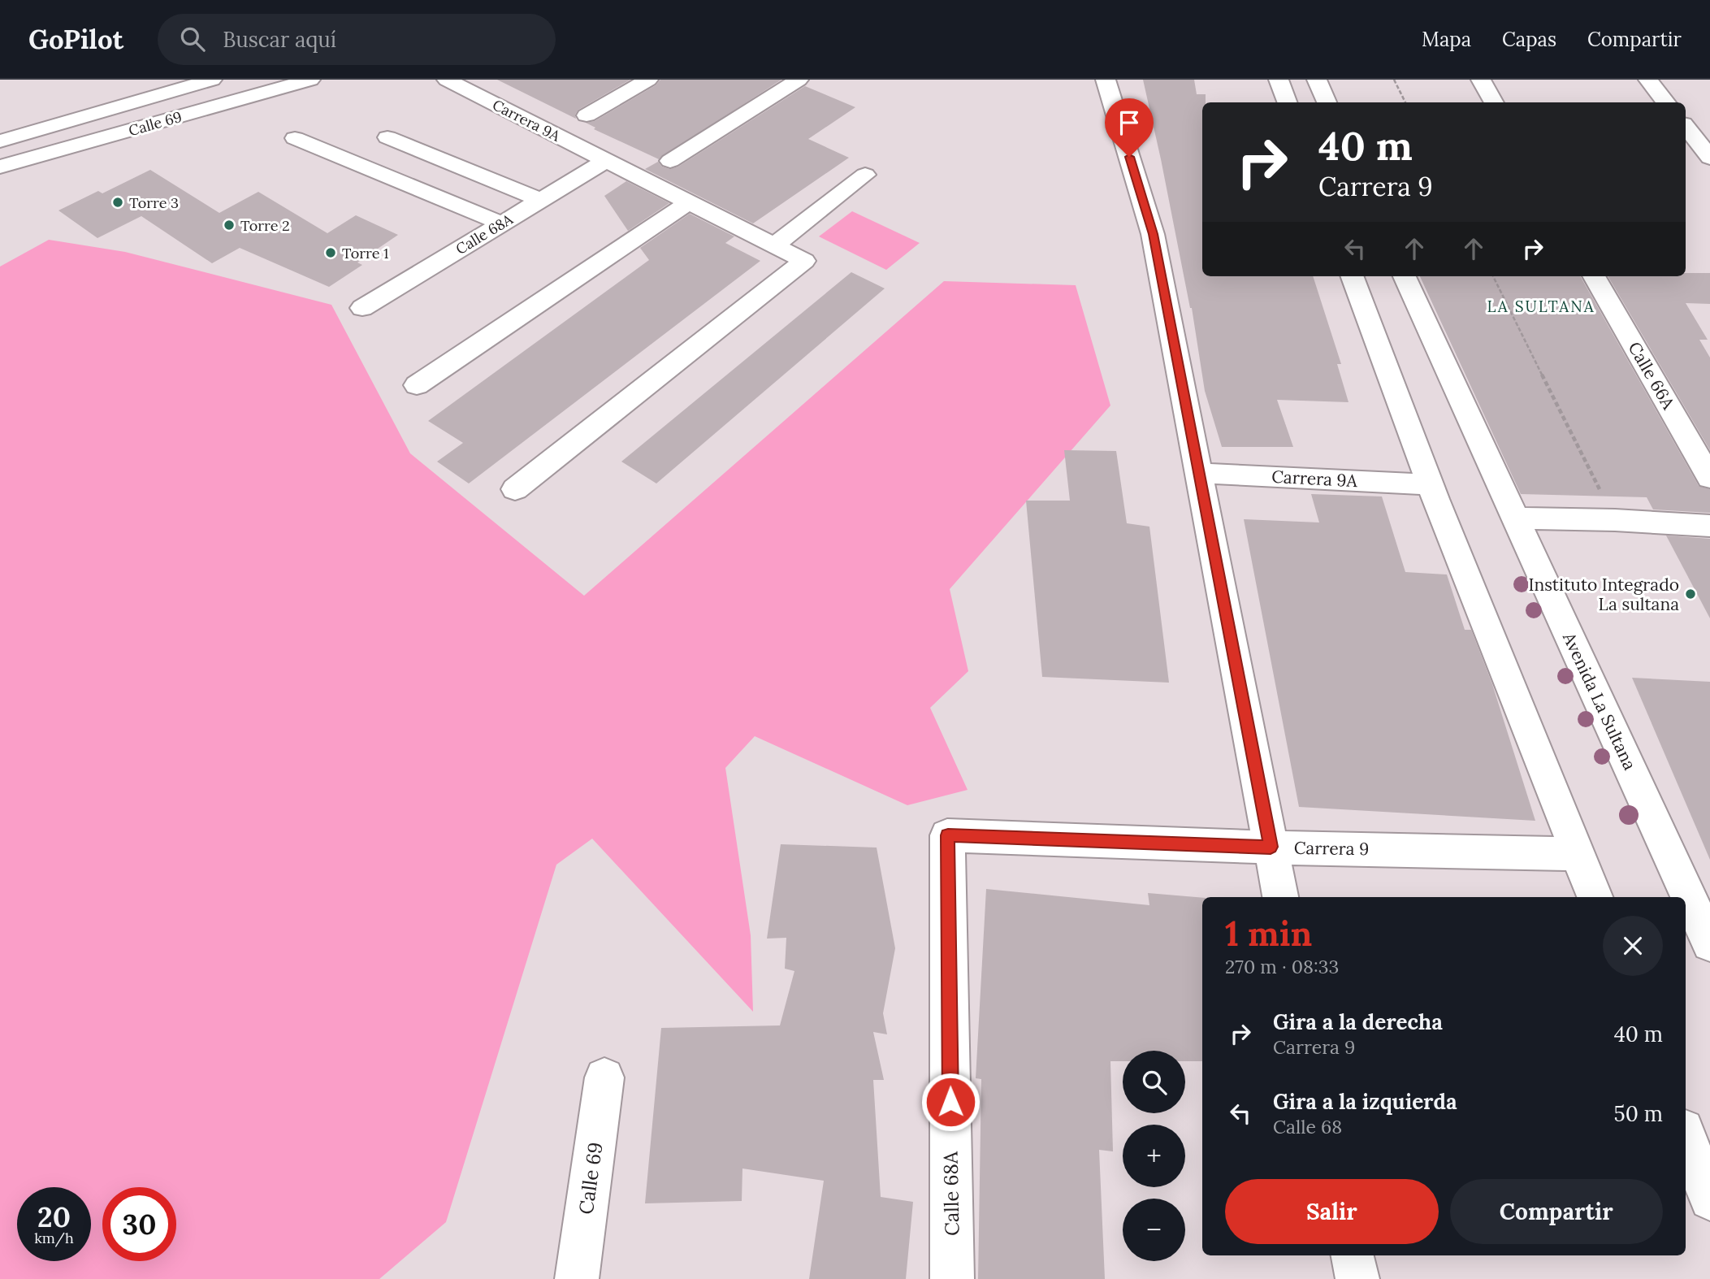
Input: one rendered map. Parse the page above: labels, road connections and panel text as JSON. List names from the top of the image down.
{
  "streets": {
    "street": [
      "Carrera 9A",
      "Calle 69",
      "Calle 68A",
      "Calle 66A",
      "Avenida La Sultana",
      "Carrera 9"
    ]
  },
  "crossings": [
    ["Carrera 9A", "Calle 68A"],
    ["Calle 68A", "Carrera 9"]
  ],
  "districts": ["LA SULTANA"],
  "places": [
    "Torre 3",
    "Torre 2",
    "Torre 1",
    "Instituto Integrado La sultana"
  ],
  "page": {
    "header": "GoPilot",
    "search": "Buscar aquí",
    "nav": ["Mapa", "Capas", "Compartir"],
    "turn": ["40 m", "Carrera 9"],
    "heading": ["1 min", "270 m · 08:33"],
    "list": [
      {
        "name": "Gira a la derecha",
        "note": "Carrera 9",
        "value": "40 m"
      },
      {
        "name": "Gira a la izquierda",
        "note": "Calle 68",
        "value": "50 m"
      }
    ],
    "map_buttons": ["+", "−"],
    "buttons": ["Salir", "Compartir"],
    "speed": "20 km/h",
    "limit": "30"
  }
}
